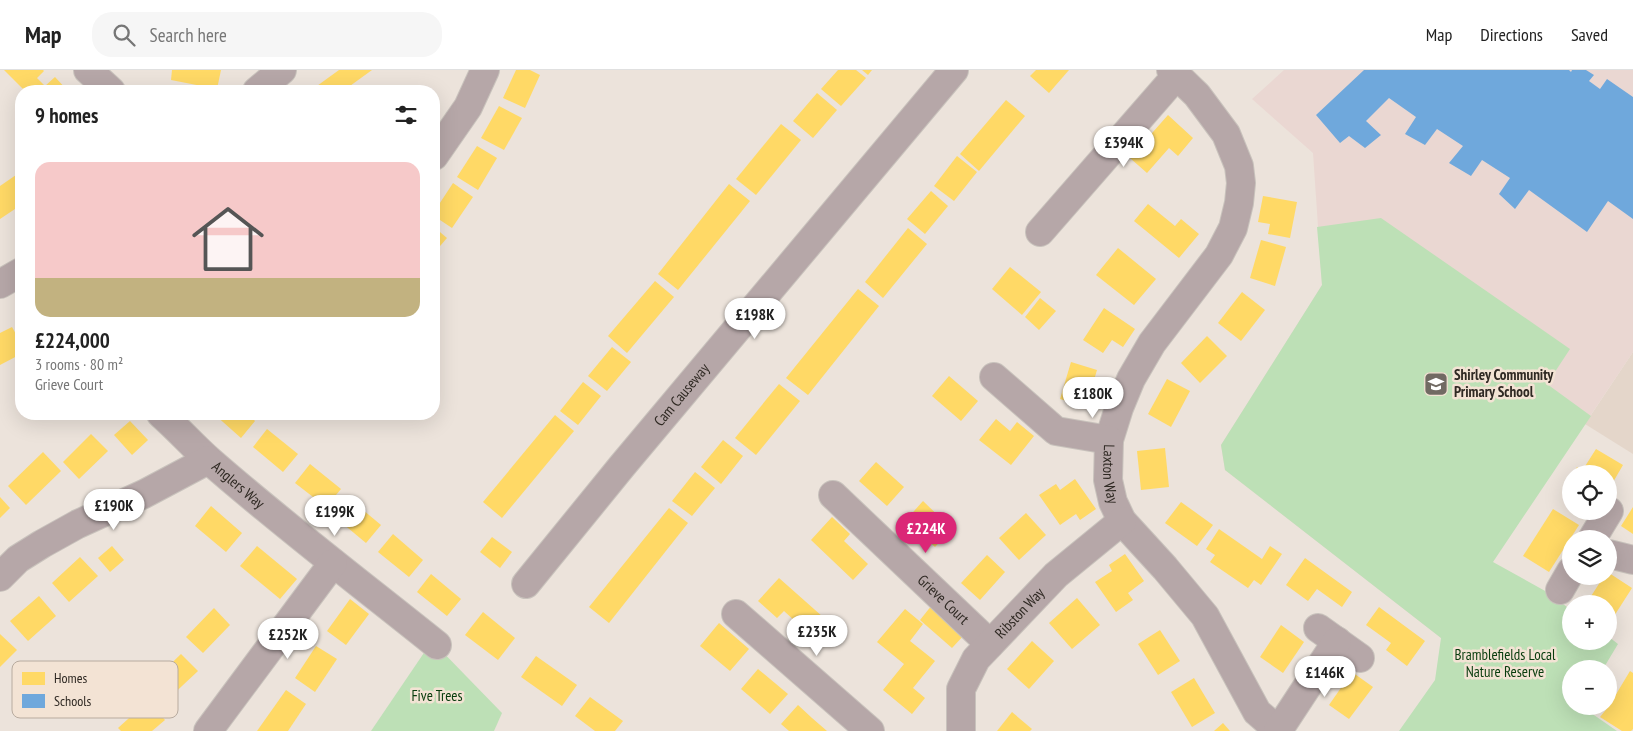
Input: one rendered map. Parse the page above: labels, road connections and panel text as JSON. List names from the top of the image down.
{
  "streets": {
    "street": [
      "Cam Causeway",
      "Laxton Way",
      "Anglers Way",
      "Grieve Court",
      "Ribston Way"
    ]
  },
  "crossings": [
    ["Laxton Way", "Ribston Way"],
    ["Grieve Court", "Ribston Way"]
  ],
  "parks": ["Bramblefields Local Nature Reserve", "Five Trees"],
  "places": {
    "school or university": ["Shirley Community Primary School"]
  },
  "legend": ["Homes", "Schools"],
  "page": {
    "header": "Map",
    "search": "Search here",
    "nav": ["Map", "Directions", "Saved"],
    "heading": "9 homes",
    "price": [
      "£394K",
      "£198K",
      "£180K",
      "£190K",
      "£199K",
      "£224K",
      "£235K",
      "£252K",
      "£146K"
    ],
    "list": [
      {
        "name": "£224,000",
        "note": "3 rooms · 80 m² · Grieve Court"
      }
    ],
    "map_buttons": ["+", "−"]
  }
}
